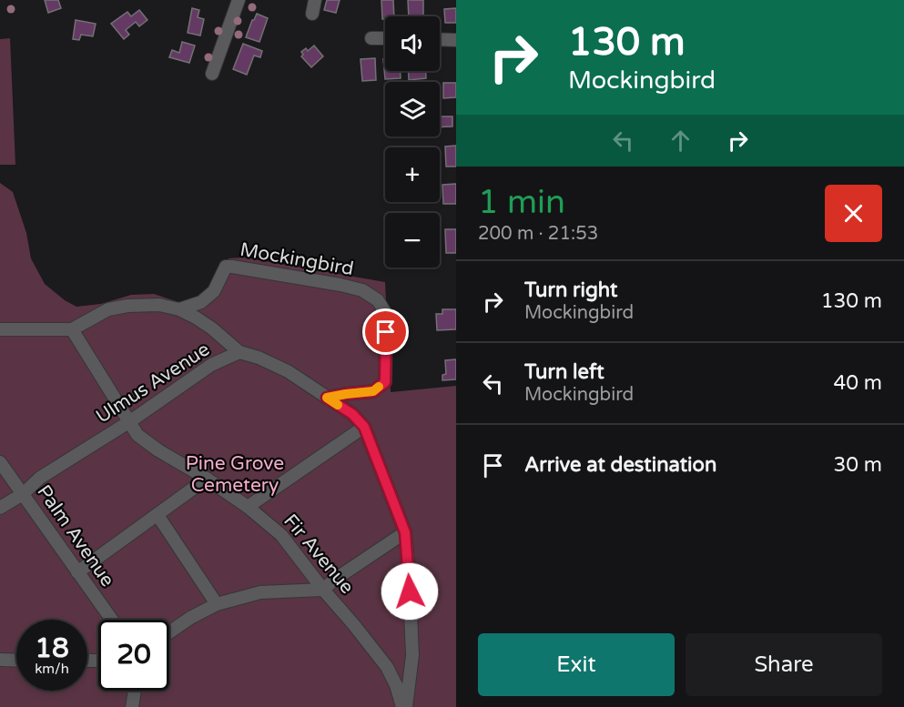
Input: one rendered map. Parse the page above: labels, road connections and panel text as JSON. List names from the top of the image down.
{
  "streets": {
    "street": [
      "Mockingbird",
      "Ulmus Avenue",
      "Palm Avenue",
      "Fir Avenue"
    ]
  },
  "crossings": [
    ["Mockingbird", "Ulmus Avenue"],
    ["Ulmus Avenue", "Palm Avenue"],
    ["Ulmus Avenue", "Fir Avenue"]
  ],
  "parks": ["Pine Grove Cemetery"],
  "page": {
    "turn": ["130 m", "Mockingbird"],
    "map_buttons": ["+", "−"],
    "heading": ["1 min", "200 m · 21:53"],
    "list": [
      {
        "name": "Turn right",
        "note": "Mockingbird",
        "value": "130 m"
      },
      {
        "name": "Turn left",
        "note": "Mockingbird",
        "value": "40 m"
      },
      {
        "name": "Arrive at destination",
        "value": "30 m"
      }
    ],
    "speed": "18 km/h",
    "limit": "20",
    "buttons": ["Exit", "Share"]
  }
}
